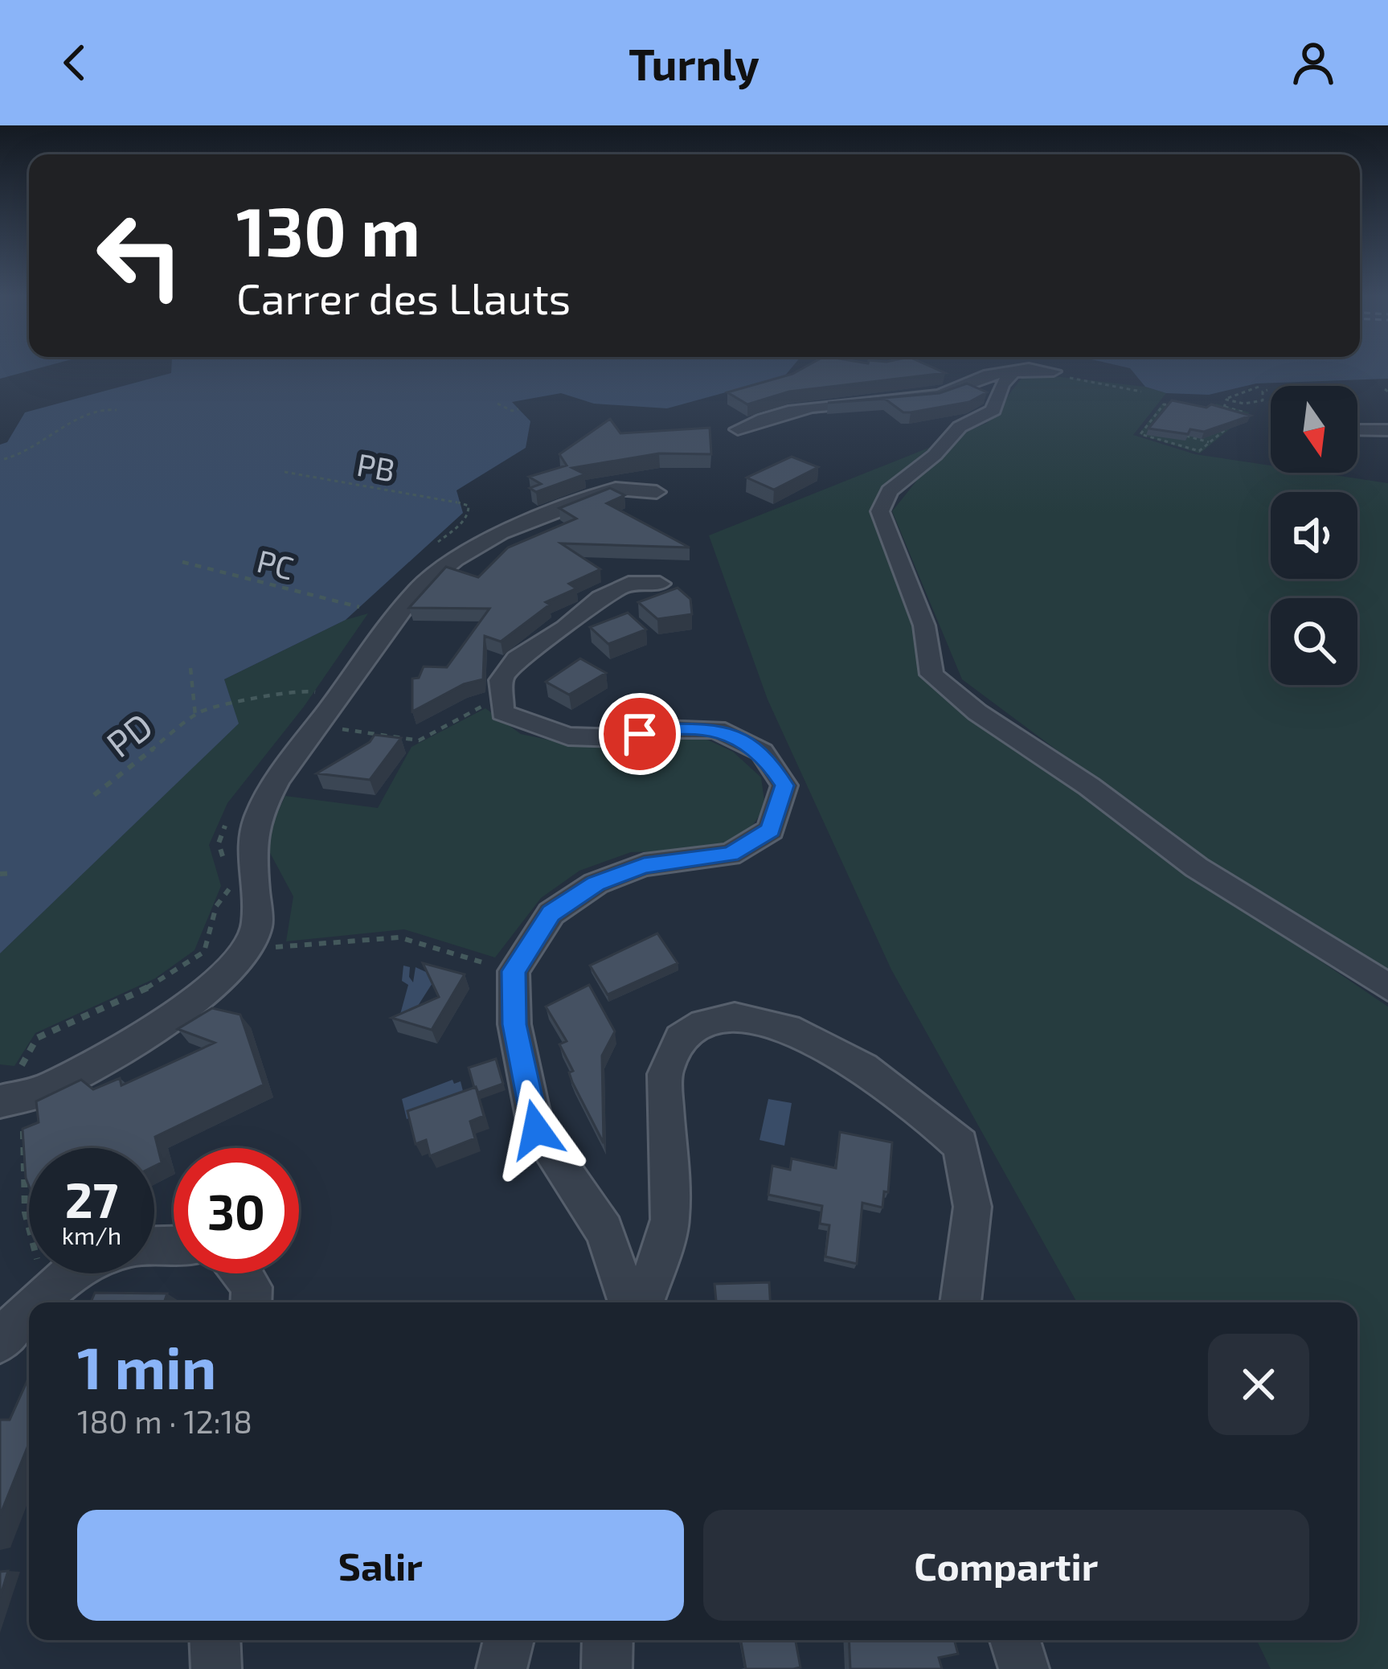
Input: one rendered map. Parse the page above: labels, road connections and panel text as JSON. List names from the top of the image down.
{
  "streets": {
    "path": ["PB", "PC", "PD"]
  },
  "north": "bottom",
  "page": {
    "header": "Turnly",
    "turn": ["130 m", "Carrer des Llauts"],
    "speed": "27 km/h",
    "limit": "30",
    "heading": ["1 min", "180 m · 12:18"],
    "buttons": ["Salir", "Compartir"]
  }
}
